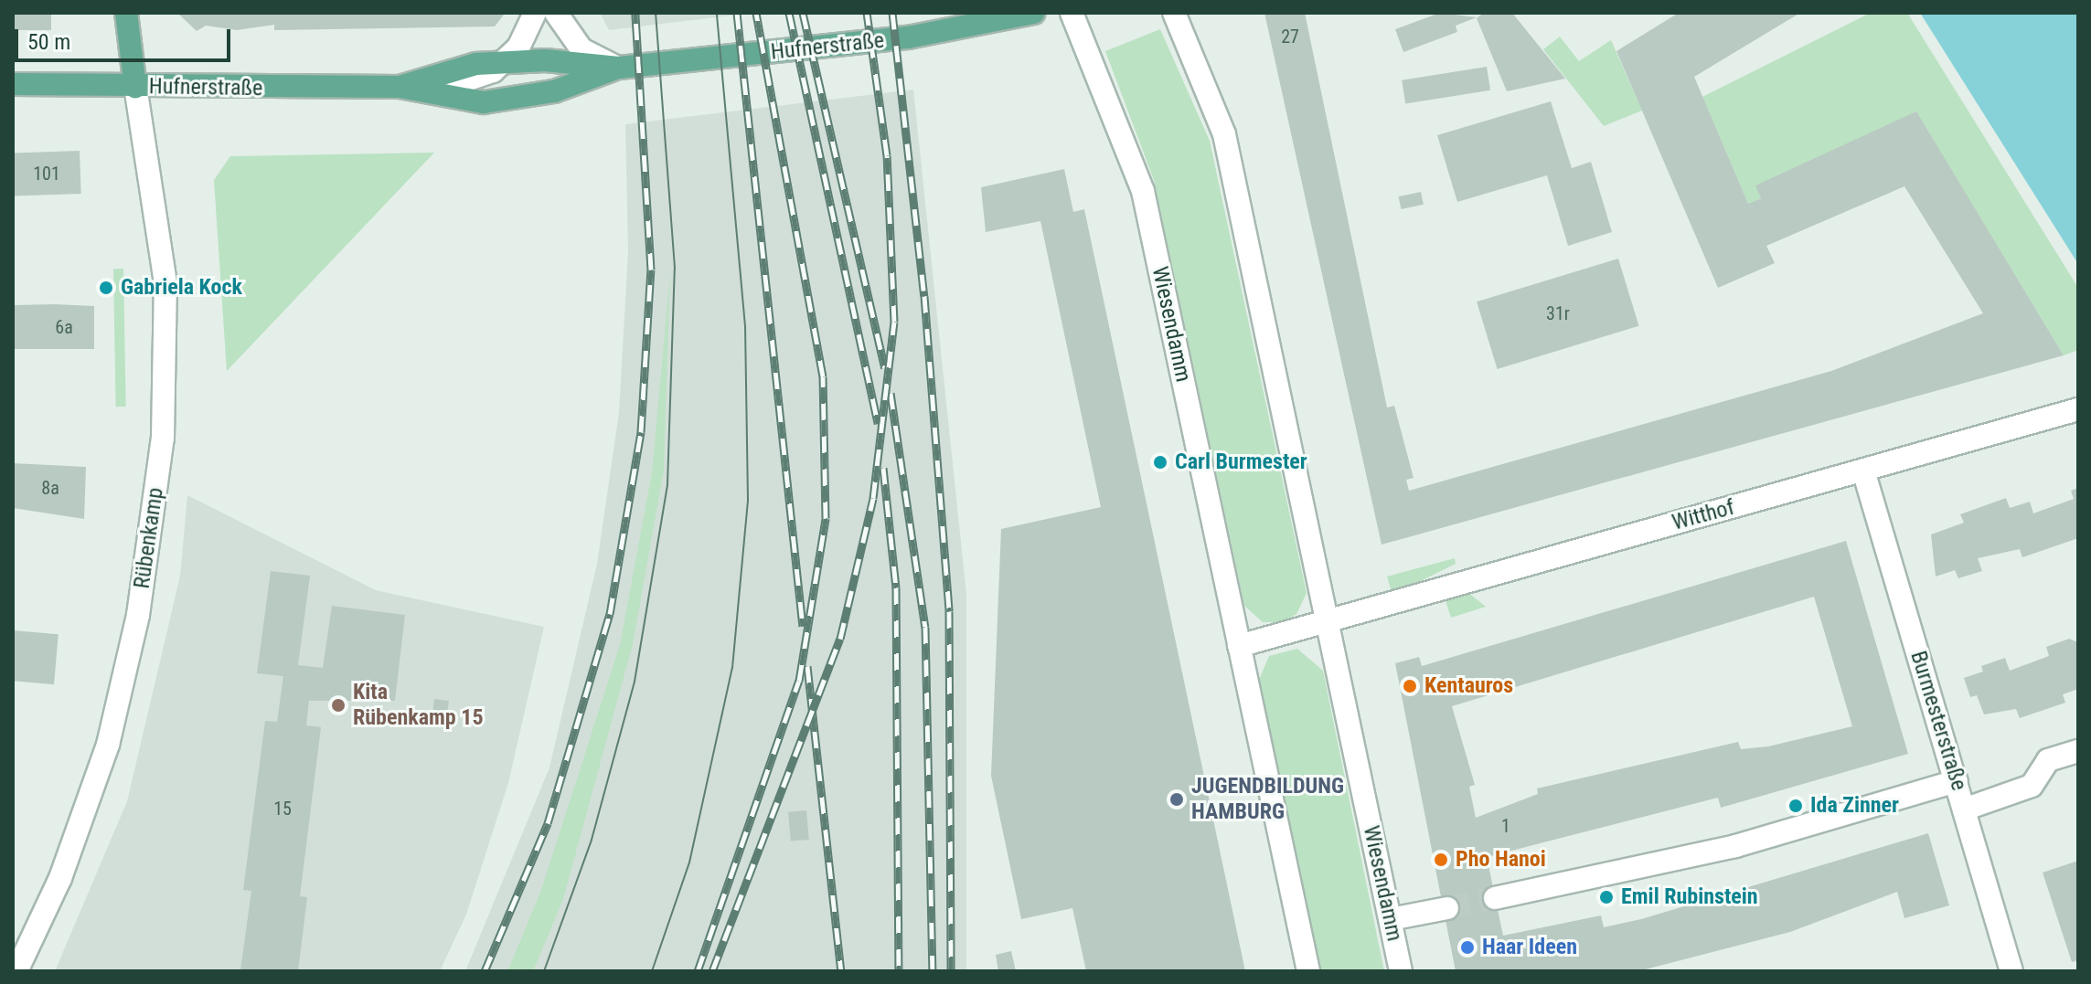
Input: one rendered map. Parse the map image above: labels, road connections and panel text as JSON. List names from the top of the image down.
{
  "streets": {
    "main road": ["Hufnerstraße"],
    "street": [
      "Wiesendamm",
      "Witthof",
      "Rübenkamp",
      "Burmesterstraße"
    ]
  },
  "crossings": [
    ["Hufnerstraße", "Rübenkamp"],
    ["Wiesendamm", "Witthof"],
    ["Witthof", "Burmesterstraße"]
  ],
  "places": [
    "Gabriela Kock",
    "Carl Burmester",
    "Kentauros",
    "Kita Rübenkamp 15",
    "JUGENDBILDUNG HAMBURG",
    "Ida Zinner",
    "Pho Hanoi",
    "Emil Rubinstein",
    "Haar Ideen"
  ],
  "house_numbers": [
    "27",
    "101",
    "31r",
    "6a",
    "8a",
    "15",
    "1"
  ],
  "scale_bar": "50 m"
}
